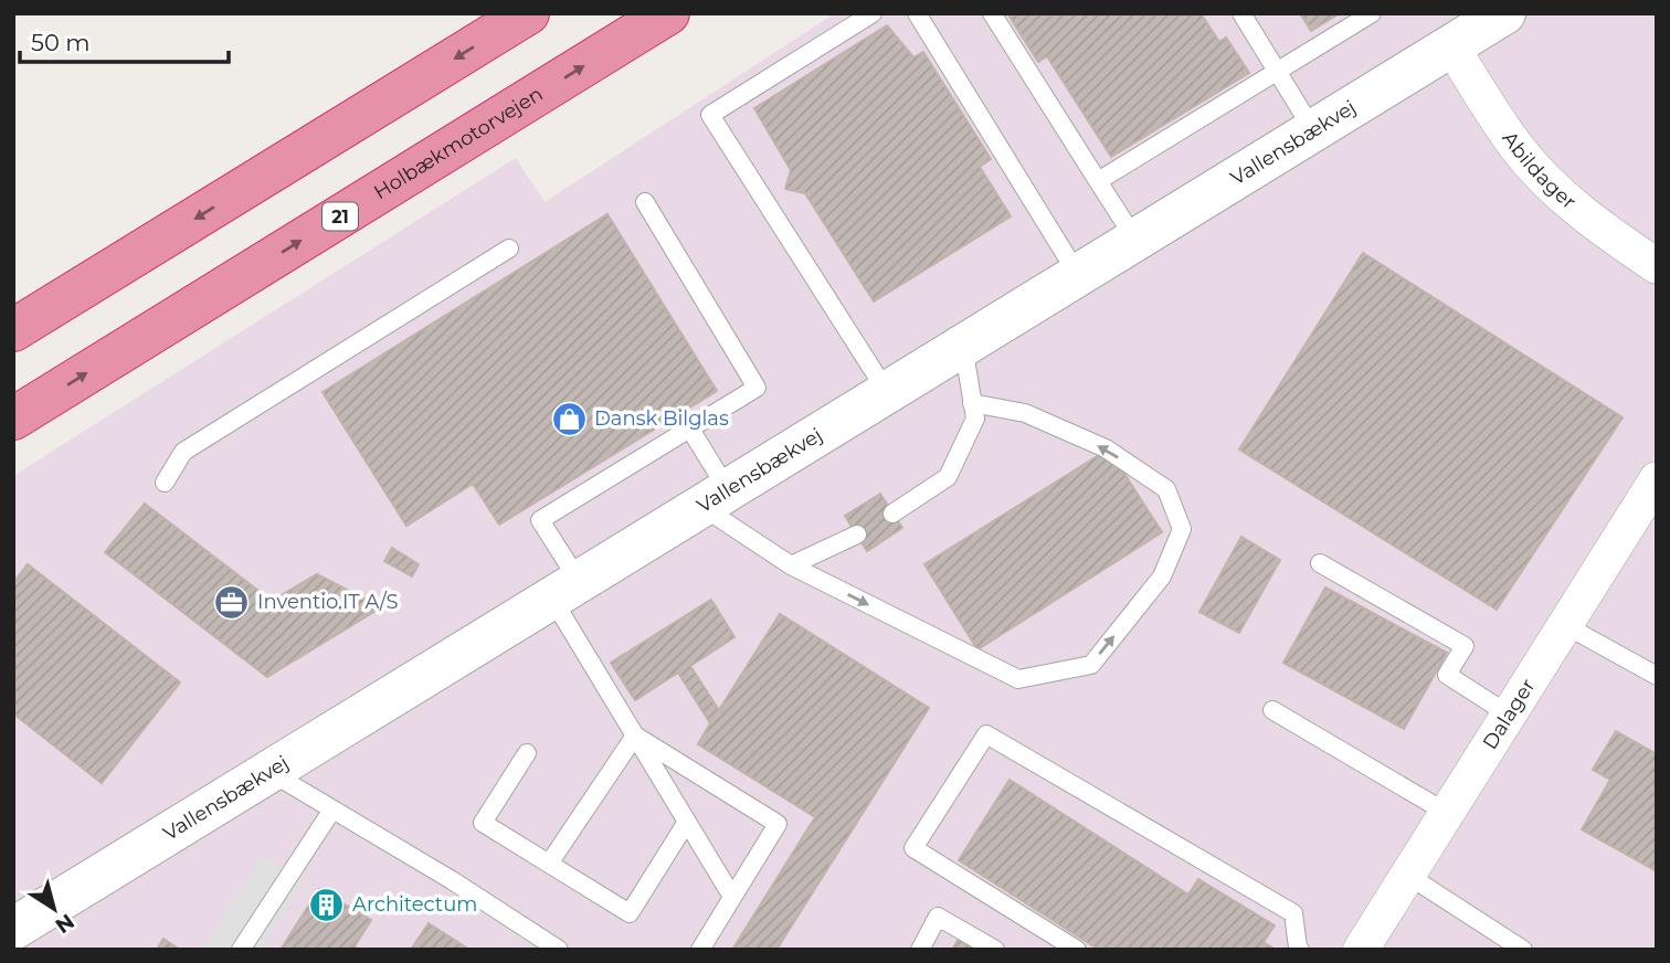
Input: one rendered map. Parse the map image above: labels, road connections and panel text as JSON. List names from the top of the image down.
{
  "streets": {
    "highway": ["Holbækmotorvejen", "21"],
    "street": ["Vallensbækvej", "Abildager", "Dalager"]
  },
  "crossings": [
    ["Vallensbækvej", "Abildager"]
  ],
  "places": {
    "shop": ["Dansk Bilglas"],
    "office": ["Inventio.IT A/S"],
    "building": ["Architectum"]
  },
  "scale_bar": "50 m",
  "north": "bottom right"
}
